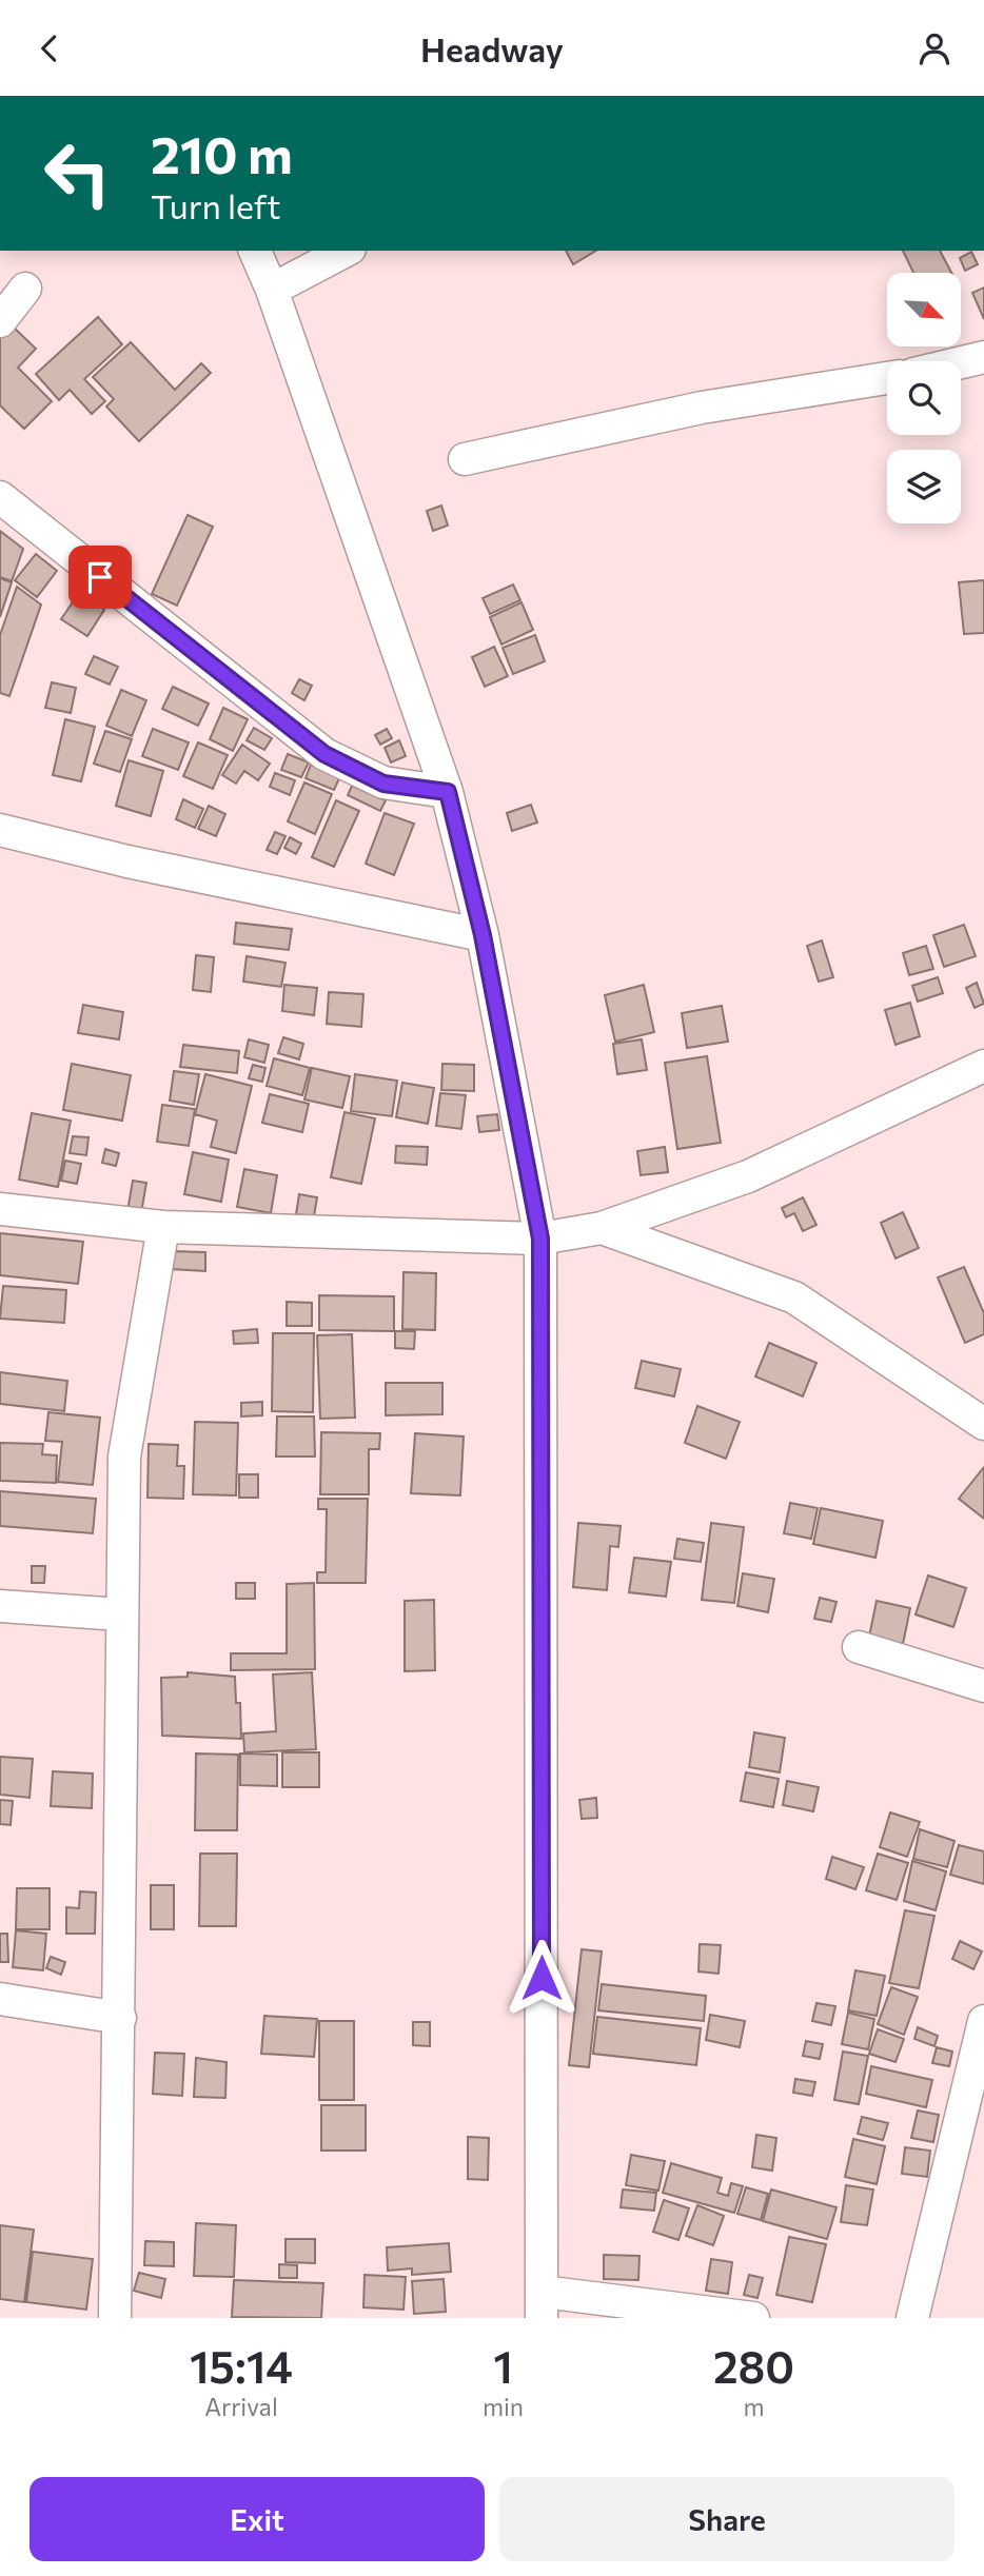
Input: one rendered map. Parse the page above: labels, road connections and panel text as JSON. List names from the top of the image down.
{
  "north": "bottom right",
  "page": {
    "header": "Headway",
    "turn": ["210 m", "Turn left"],
    "eta": [
      "15:14",
      "Arrival",
      "1",
      "min",
      "280",
      "m"
    ],
    "buttons": ["Exit", "Share"]
  }
}
